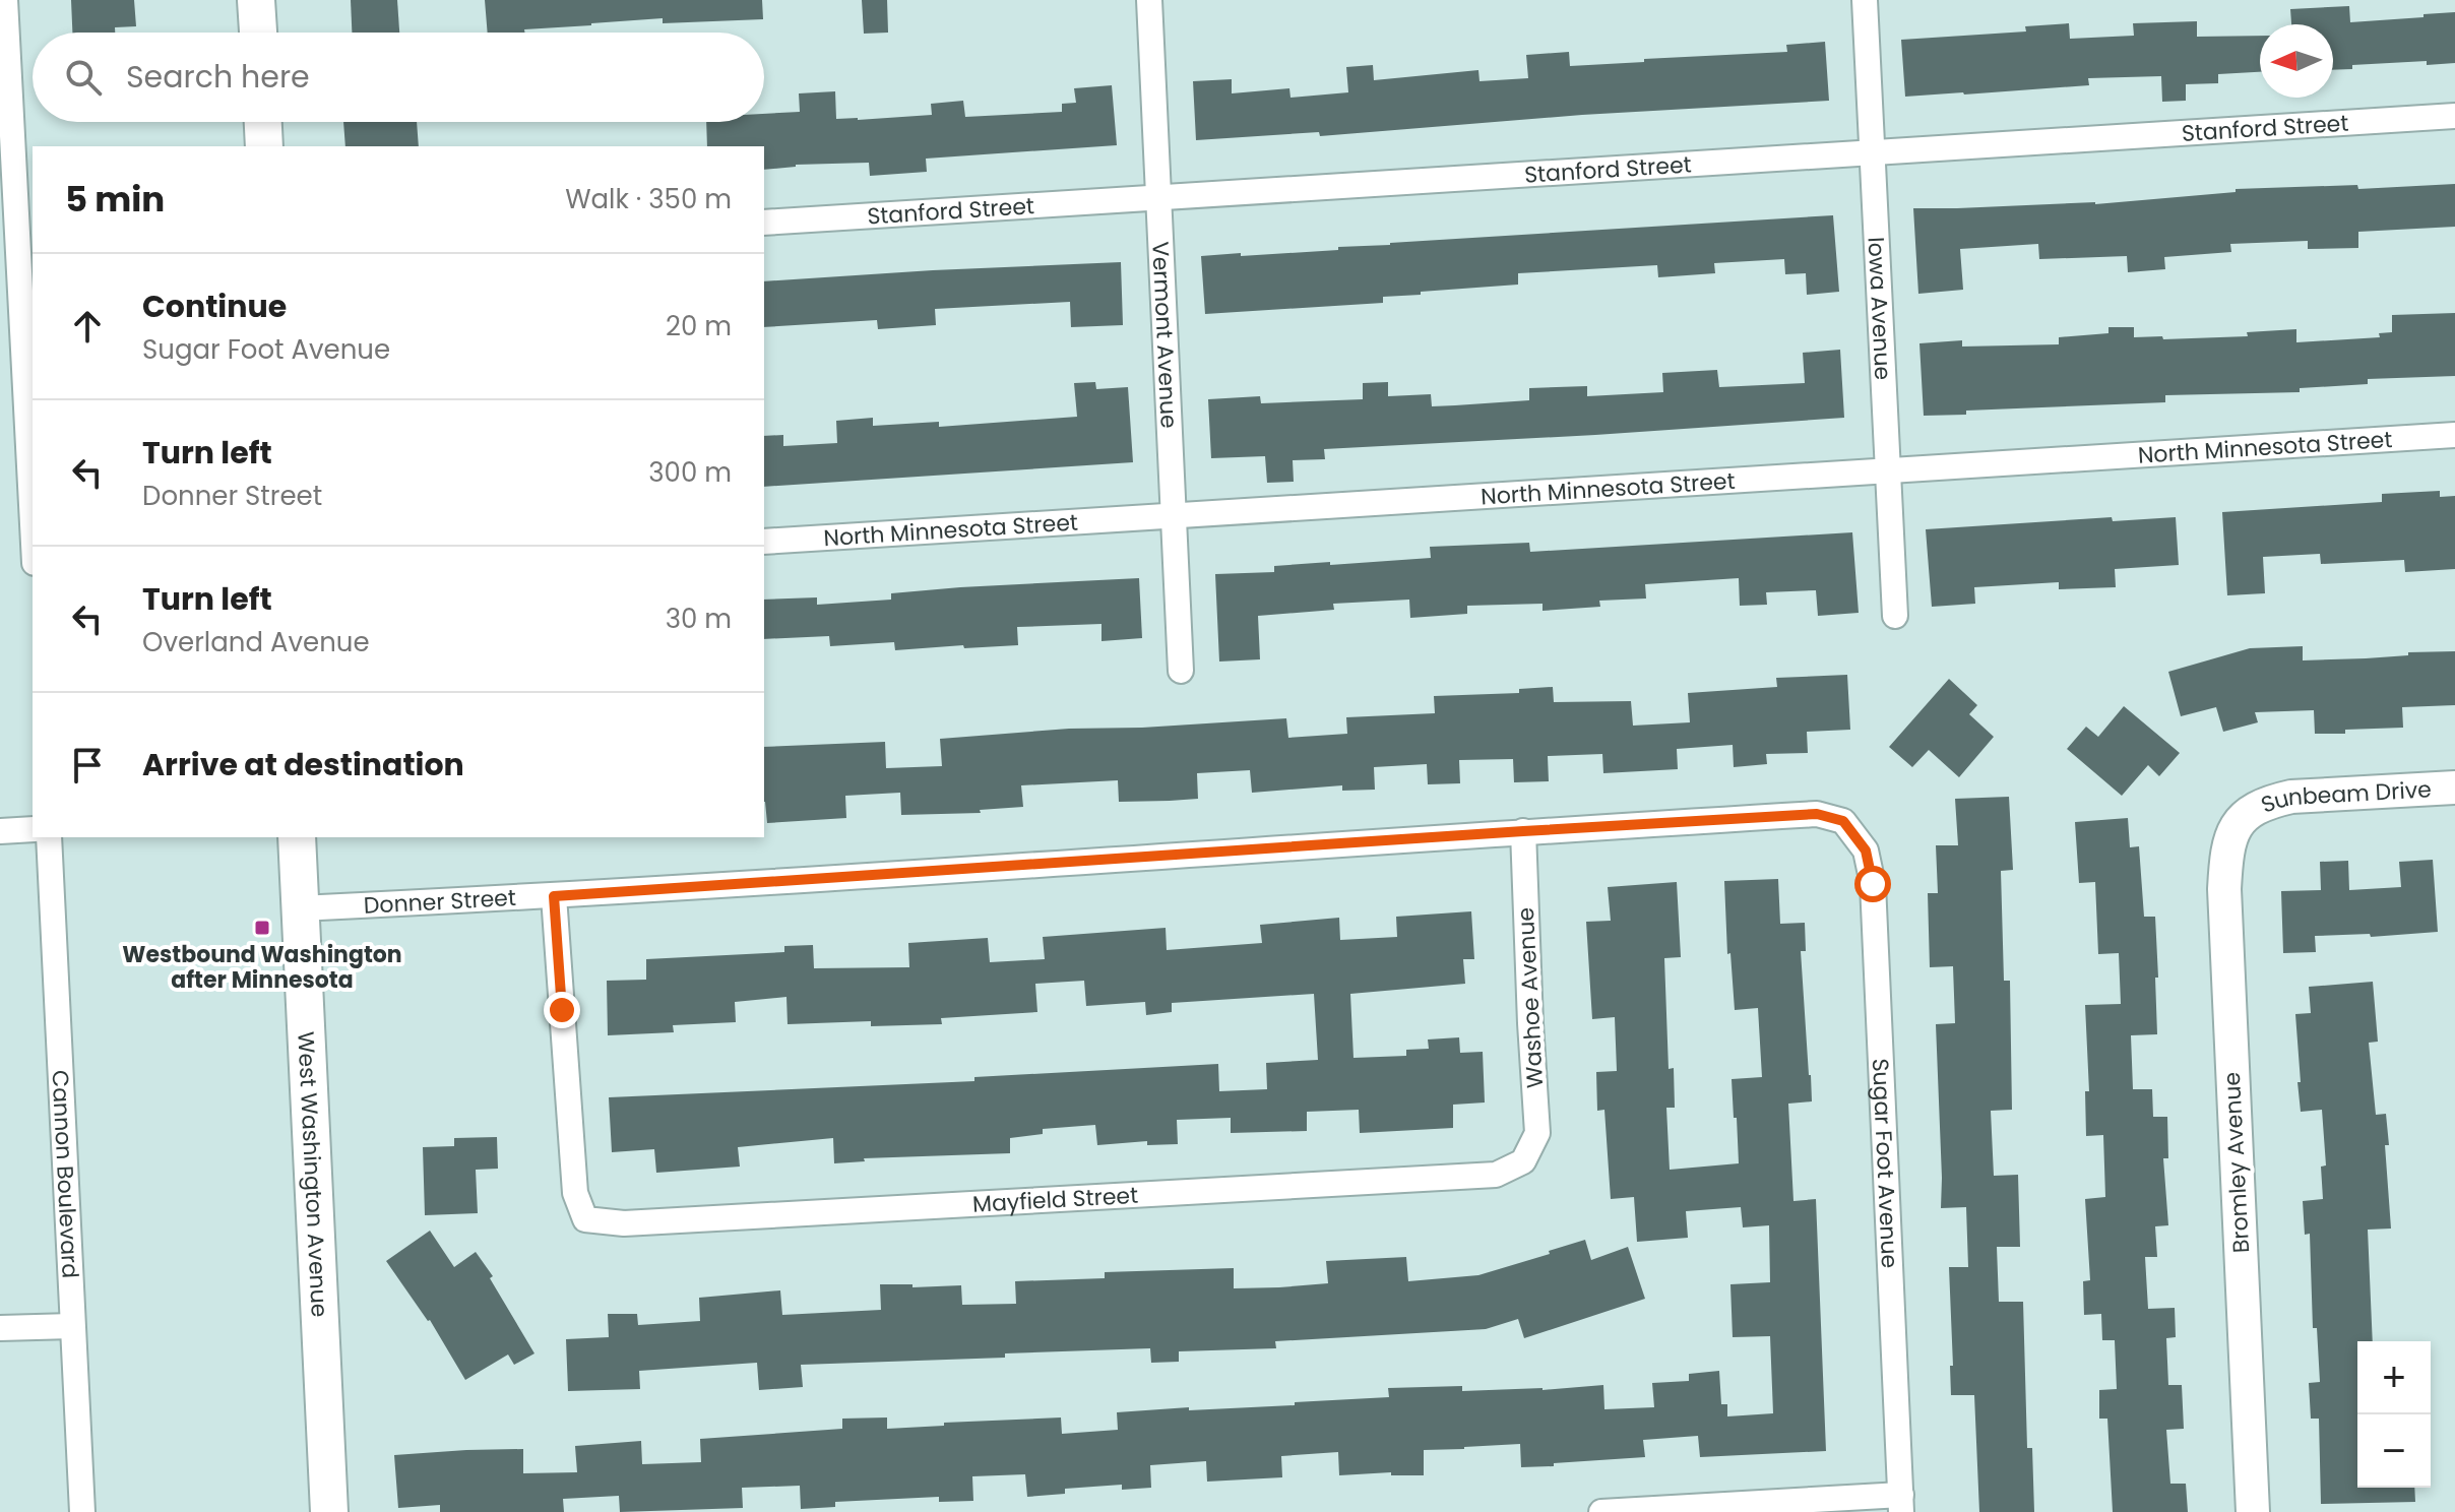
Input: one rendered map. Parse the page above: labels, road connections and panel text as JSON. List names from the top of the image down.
{
  "streets": {
    "main road": ["West Washington Avenue"],
    "street": [
      "Stanford Street",
      "Iowa Avenue",
      "Vermont Avenue",
      "North Minnesota Street",
      "Sunbeam Drive",
      "Donner Street",
      "Washoe Avenue",
      "Sugar Foot Avenue",
      "Bromley Avenue",
      "Cannon Boulevard",
      "Mayfield Street"
    ]
  },
  "crossings": [
    ["Stanford Street", "Iowa Avenue"],
    ["Stanford Street", "Vermont Avenue"],
    ["Iowa Avenue", "North Minnesota Street"],
    ["Vermont Avenue", "North Minnesota Street"],
    ["Sunbeam Drive", "Bromley Avenue"],
    ["Donner Street", "Washoe Avenue"],
    ["Donner Street", "Sugar Foot Avenue"],
    ["Donner Street", "West Washington Avenue"],
    ["Donner Street", "Mayfield Street"],
    ["Washoe Avenue", "Mayfield Street"]
  ],
  "places": {
    "transit": ["Westbound Washington after Minnesota"]
  },
  "north": "left",
  "page": {
    "search": "Search here",
    "heading": ["5 min", "Walk · 350 m"],
    "list": [
      ["Continue", "Sugar Foot Avenue", "20 m"],
      ["Turn left", "Donner Street", "300 m"],
      ["Turn left", "Overland Avenue", "30 m"],
      "Arrive at destination"
    ],
    "map_buttons": ["+", "−"]
  }
}
